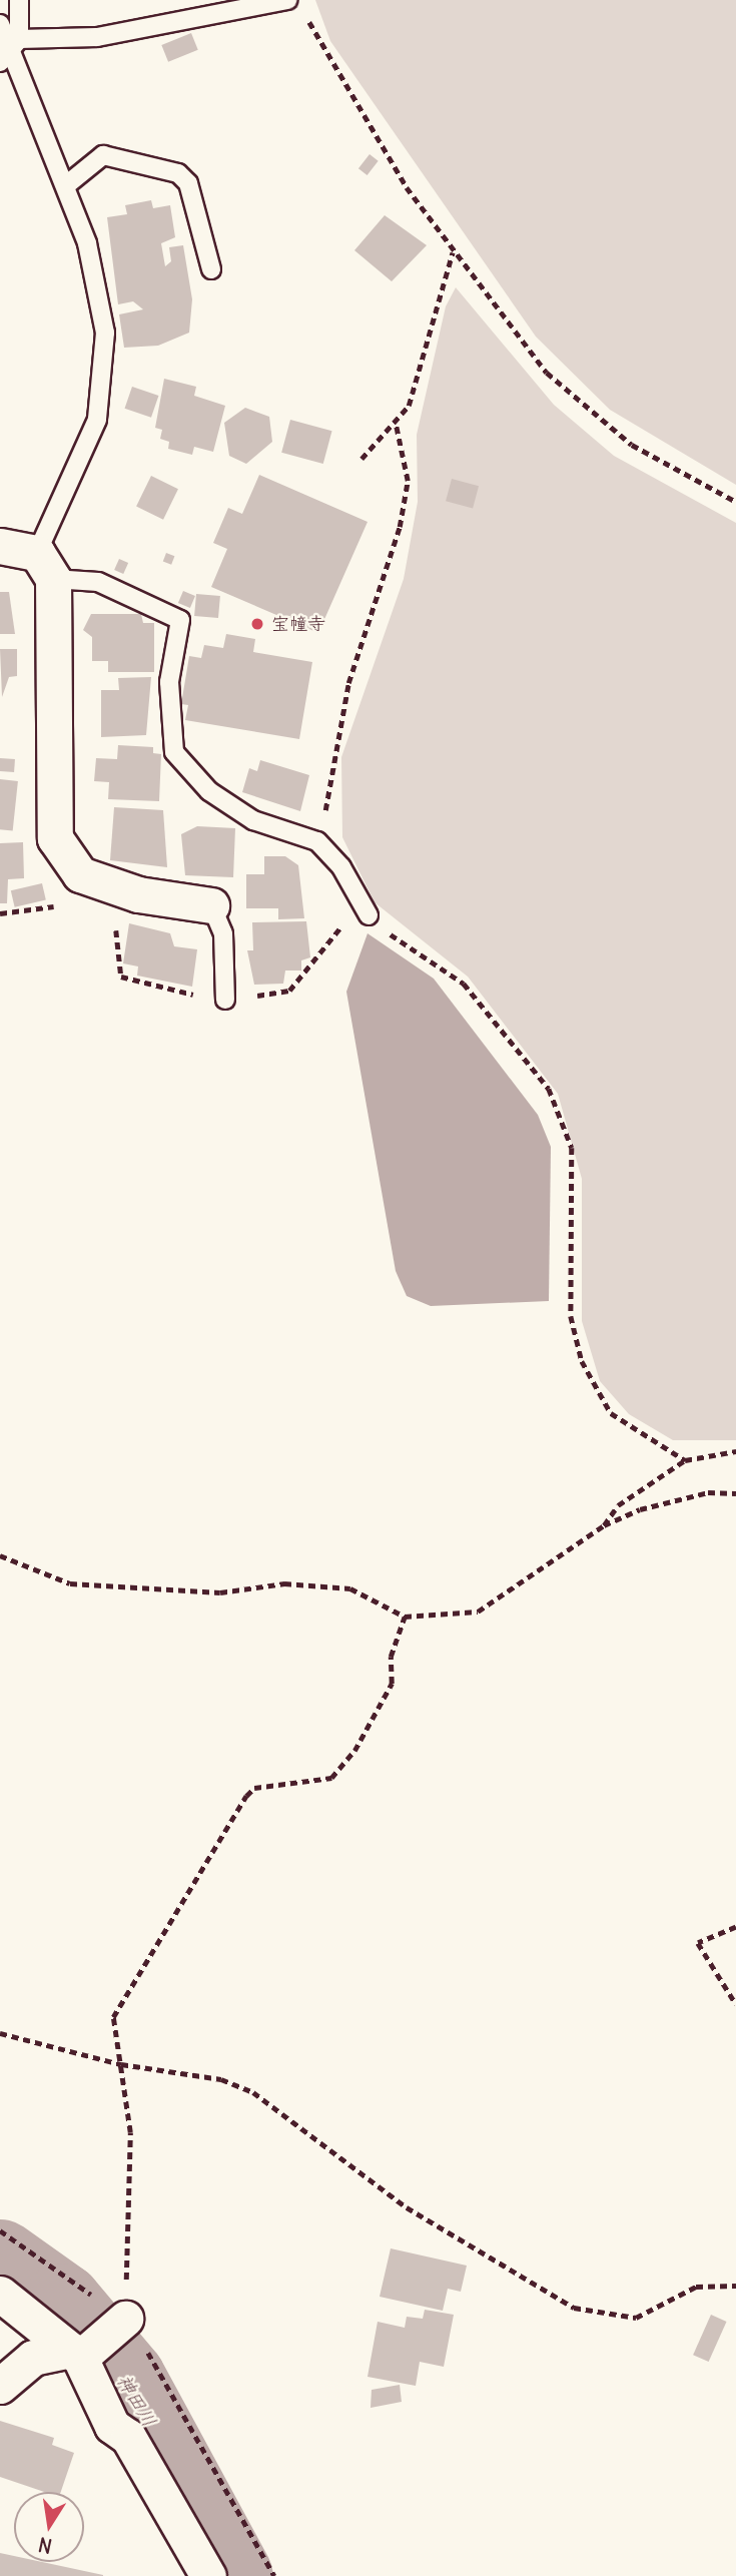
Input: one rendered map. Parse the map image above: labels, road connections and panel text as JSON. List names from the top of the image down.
{
  "water": ["神田川"],
  "places": ["宝幢寺"],
  "north": "bottom"
}
